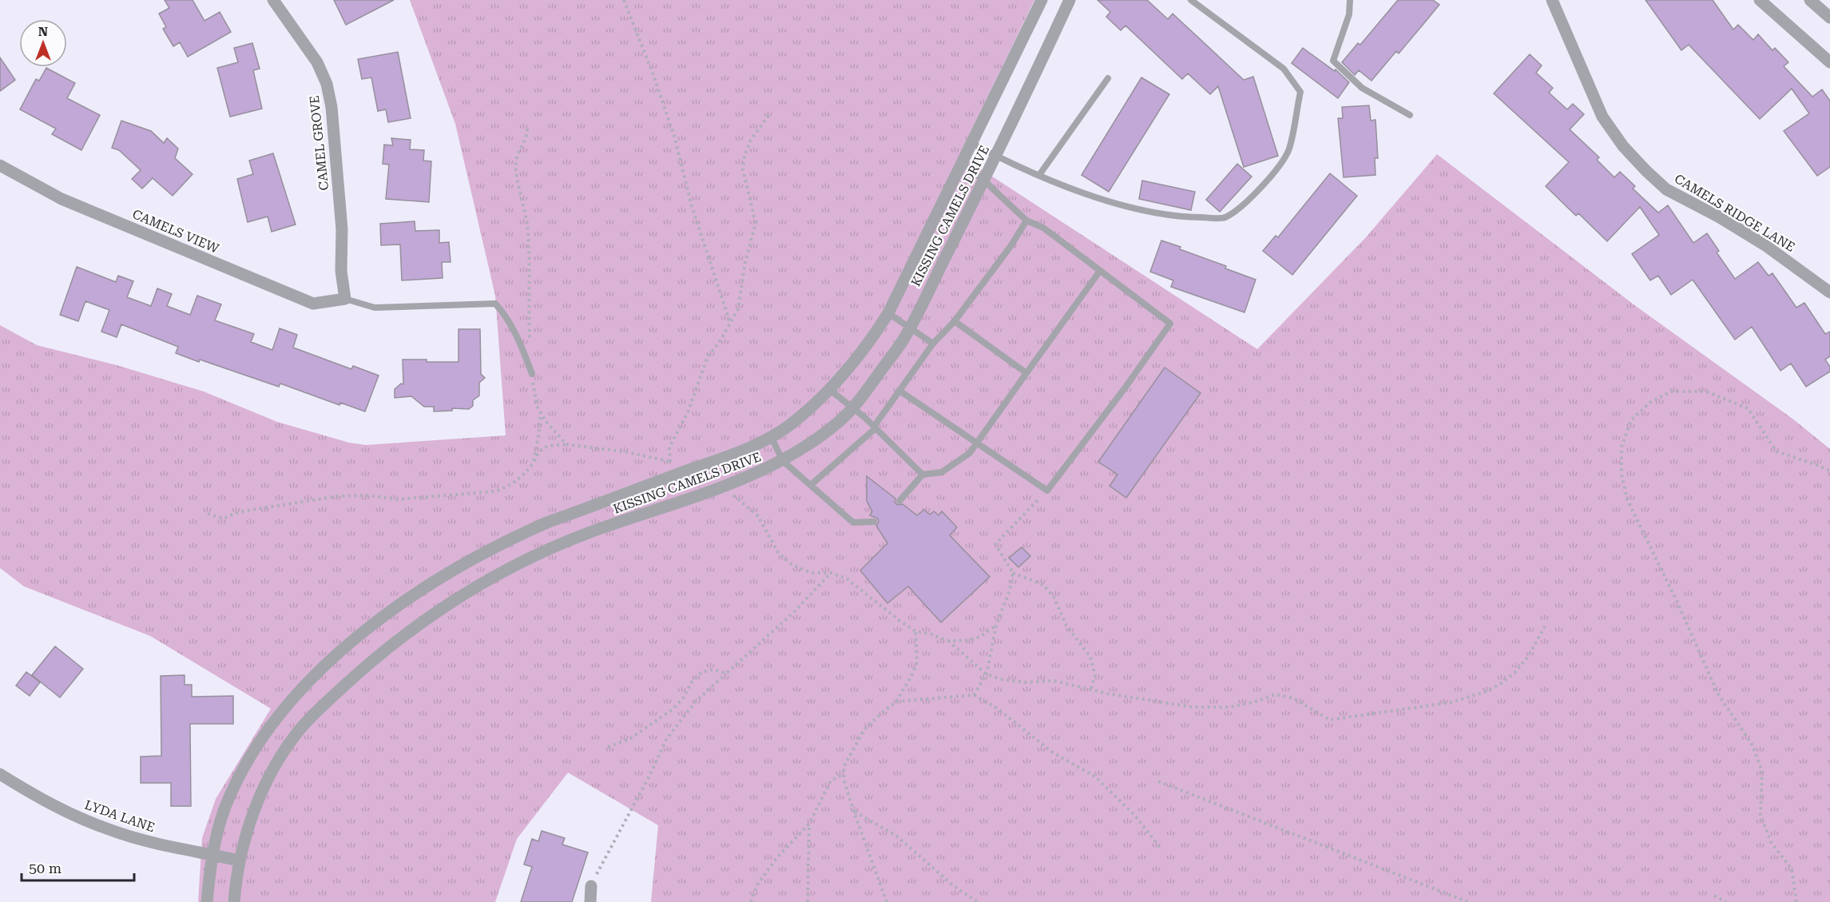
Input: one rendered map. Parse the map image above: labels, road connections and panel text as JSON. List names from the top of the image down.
{
  "streets": {
    "street": [
      "CAMEL GROVE",
      "CAMELS RIDGE LANE",
      "KISSING CAMELS DRIVE",
      "CAMELS VIEW",
      "LYDA LANE"
    ]
  },
  "crossings": [
    ["CAMEL GROVE", "CAMELS VIEW"],
    ["KISSING CAMELS DRIVE", "LYDA LANE"]
  ],
  "scale_bar": "50 m",
  "north": "top"
}
